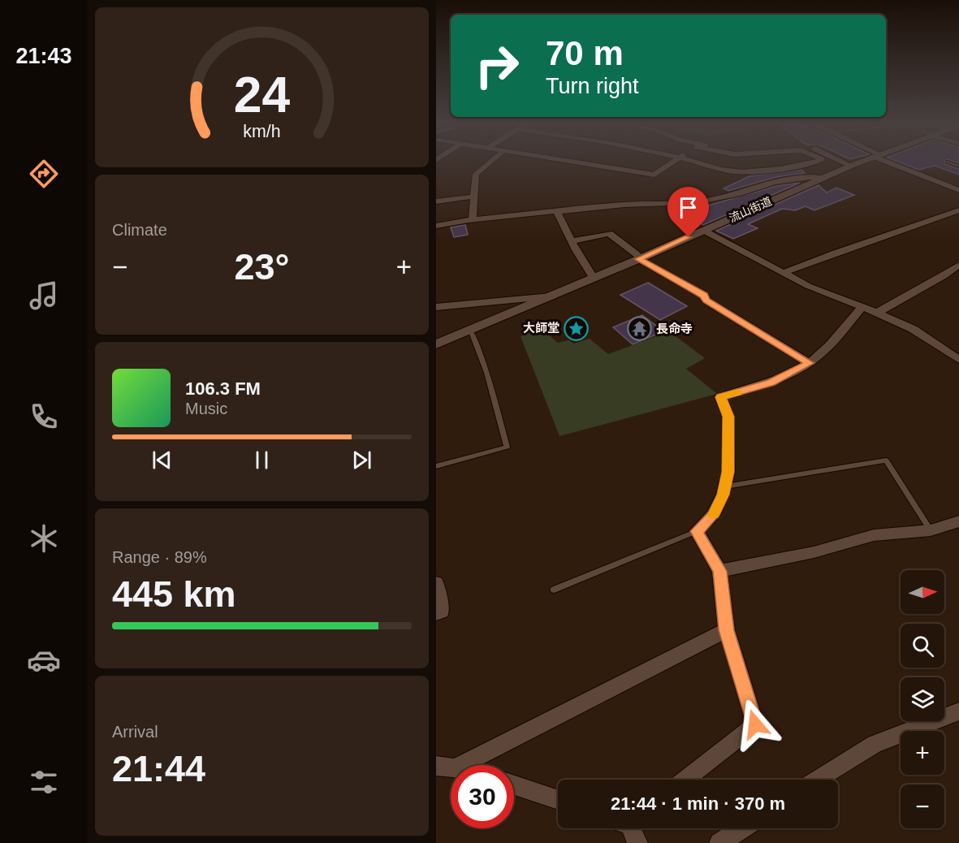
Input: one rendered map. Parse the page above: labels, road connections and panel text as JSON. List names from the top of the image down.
{
  "streets": {
    "street": ["流山街道"]
  },
  "places": {
    "place": ["大師堂"],
    "temple": ["長命寺"]
  },
  "north": "right",
  "page": {
    "tabs": "21:43",
    "turn": ["70 m", "Turn right"],
    "tile": [
      "Climate",
      ["Range · 89%", "445 km"],
      ["Arrival", "21:44"]
    ],
    "heat": ["−", "23°", "+"],
    "song": ["106.3 FM", "Music"],
    "map_buttons": ["+", "−"],
    "limit": "30",
    "trip": "21:44 · 1 min · 370 m",
    "gauge": ["24", "km/h"]
  }
}
